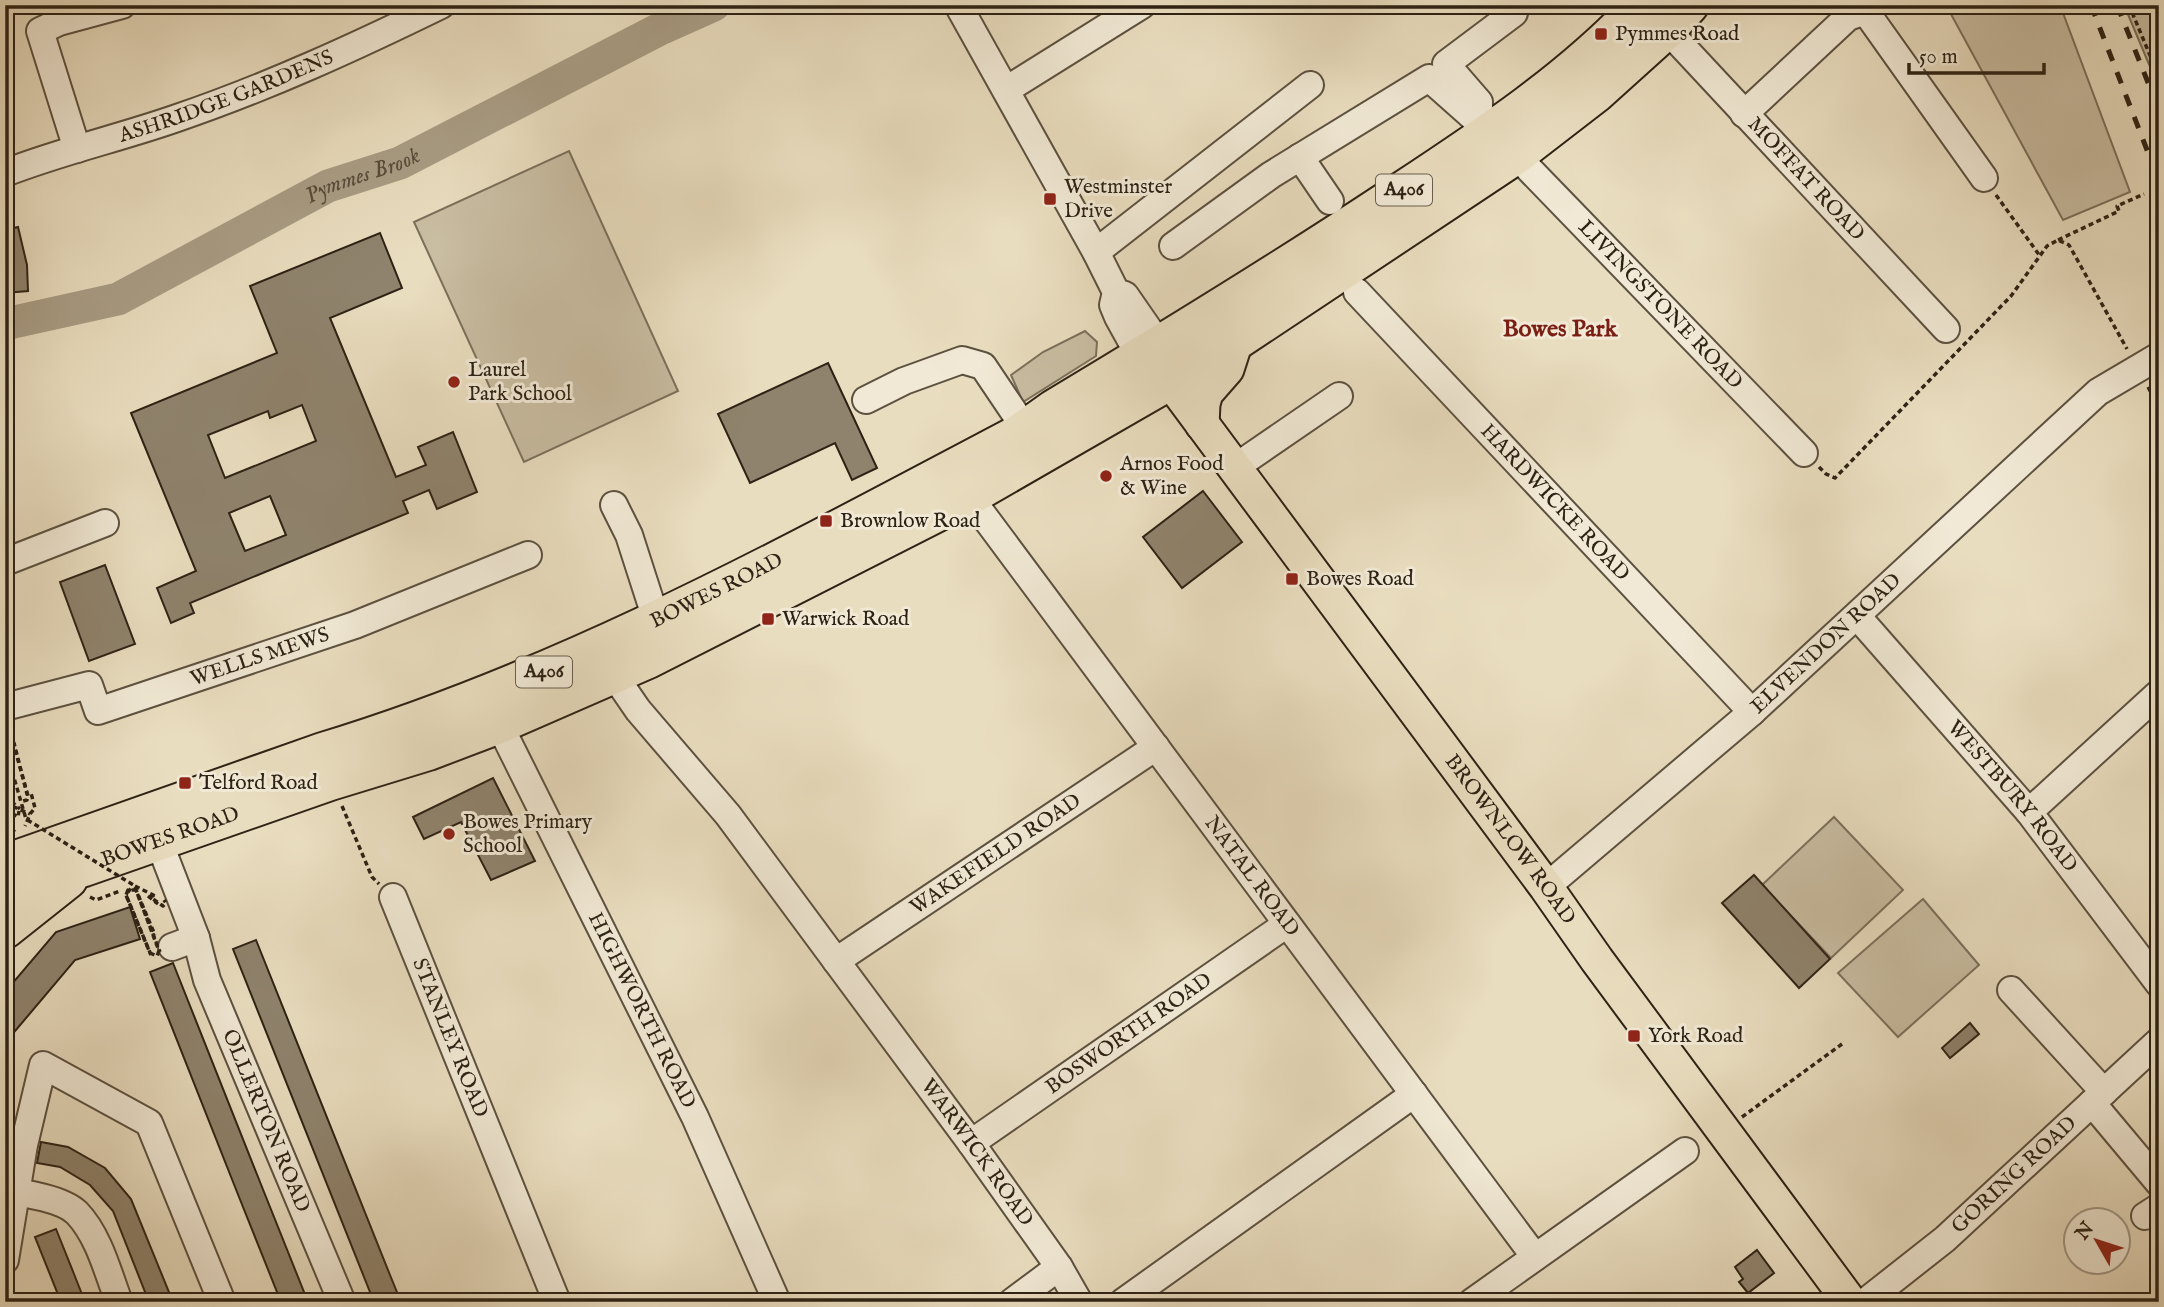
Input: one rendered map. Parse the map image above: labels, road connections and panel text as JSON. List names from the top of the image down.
{
  "streets": {
    "highway": ["A406", "BOWES ROAD"],
    "main road": ["BROWNLOW ROAD"],
    "street": [
      "ASHRIDGE GARDENS",
      "MOFFAT ROAD",
      "LIVINGSTONE ROAD",
      "HARDWICKE ROAD",
      "ELVENDON ROAD",
      "WELLS MEWS",
      "WESTBURY ROAD",
      "WAKEFIELD ROAD",
      "NATAL ROAD",
      "HIGHWORTH ROAD",
      "BOSWORTH ROAD",
      "STANLEY ROAD",
      "OLLERTON ROAD",
      "WARWICK ROAD",
      "GORING ROAD"
    ]
  },
  "crossings": [
    ["MOFFAT ROAD", "BOWES ROAD"],
    ["A406", "HARDWICKE ROAD"],
    ["A406", "BOWES ROAD"],
    ["A406", "BROWNLOW ROAD"],
    ["LIVINGSTONE ROAD", "BOWES ROAD"],
    ["HARDWICKE ROAD", "BOWES ROAD"],
    ["HARDWICKE ROAD", "ELVENDON ROAD"],
    ["BOWES ROAD", "BROWNLOW ROAD"],
    ["BOWES ROAD", "NATAL ROAD"],
    ["BOWES ROAD", "HIGHWORTH ROAD"],
    ["BOWES ROAD", "OLLERTON ROAD"],
    ["BOWES ROAD", "WARWICK ROAD"],
    ["ELVENDON ROAD", "WESTBURY ROAD"],
    ["ELVENDON ROAD", "BROWNLOW ROAD"],
    ["WAKEFIELD ROAD", "NATAL ROAD"],
    ["WAKEFIELD ROAD", "WARWICK ROAD"],
    ["NATAL ROAD", "BOSWORTH ROAD"],
    ["BOSWORTH ROAD", "WARWICK ROAD"]
  ],
  "districts": ["Bowes Park"],
  "water": ["Pymmes Brook"],
  "places": {
    "transit": [
      "Pymmes Road",
      "Westminster Drive",
      "Brownlow Road",
      "Bowes Road",
      "Warwick Road",
      "Telford Road",
      "York Road"
    ],
    "other": ["Laurel Park School", "Arnos Food & Wine", "Bowes Primary School"]
  },
  "scale_bar": "50 m",
  "north": "top left"
}
